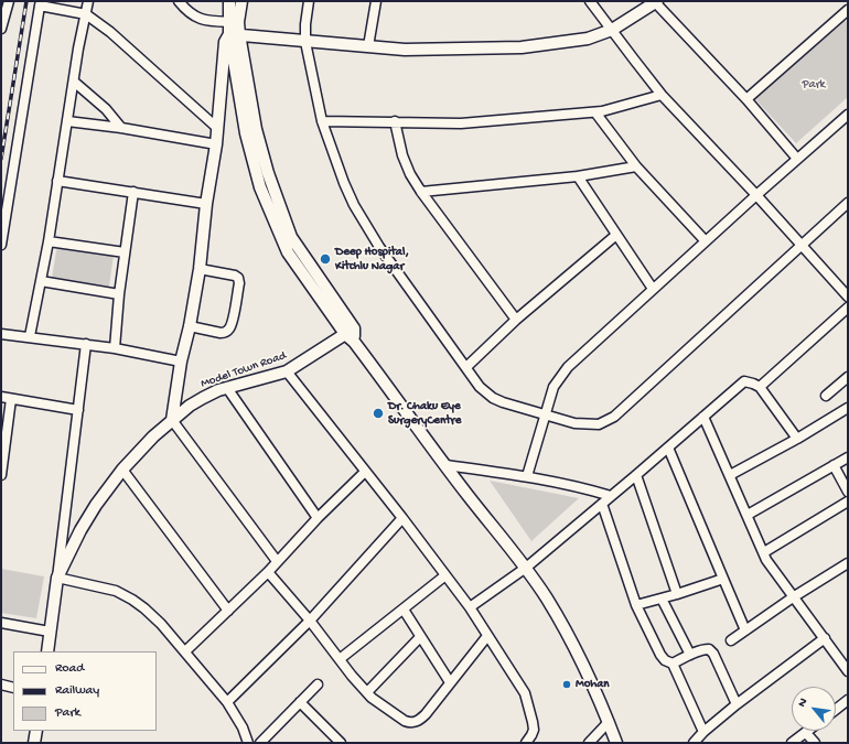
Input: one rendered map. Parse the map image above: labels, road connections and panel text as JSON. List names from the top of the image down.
{
  "streets": {
    "street": ["Model Town Road"]
  },
  "parks": ["Park"],
  "places": ["Deep Hospital, Kitchlu Nagar", "Dr. Chaku Eye SurgeryCentre", "Mohan"],
  "legend": ["Road", "Railway", "Park"],
  "north": "top left"
}
